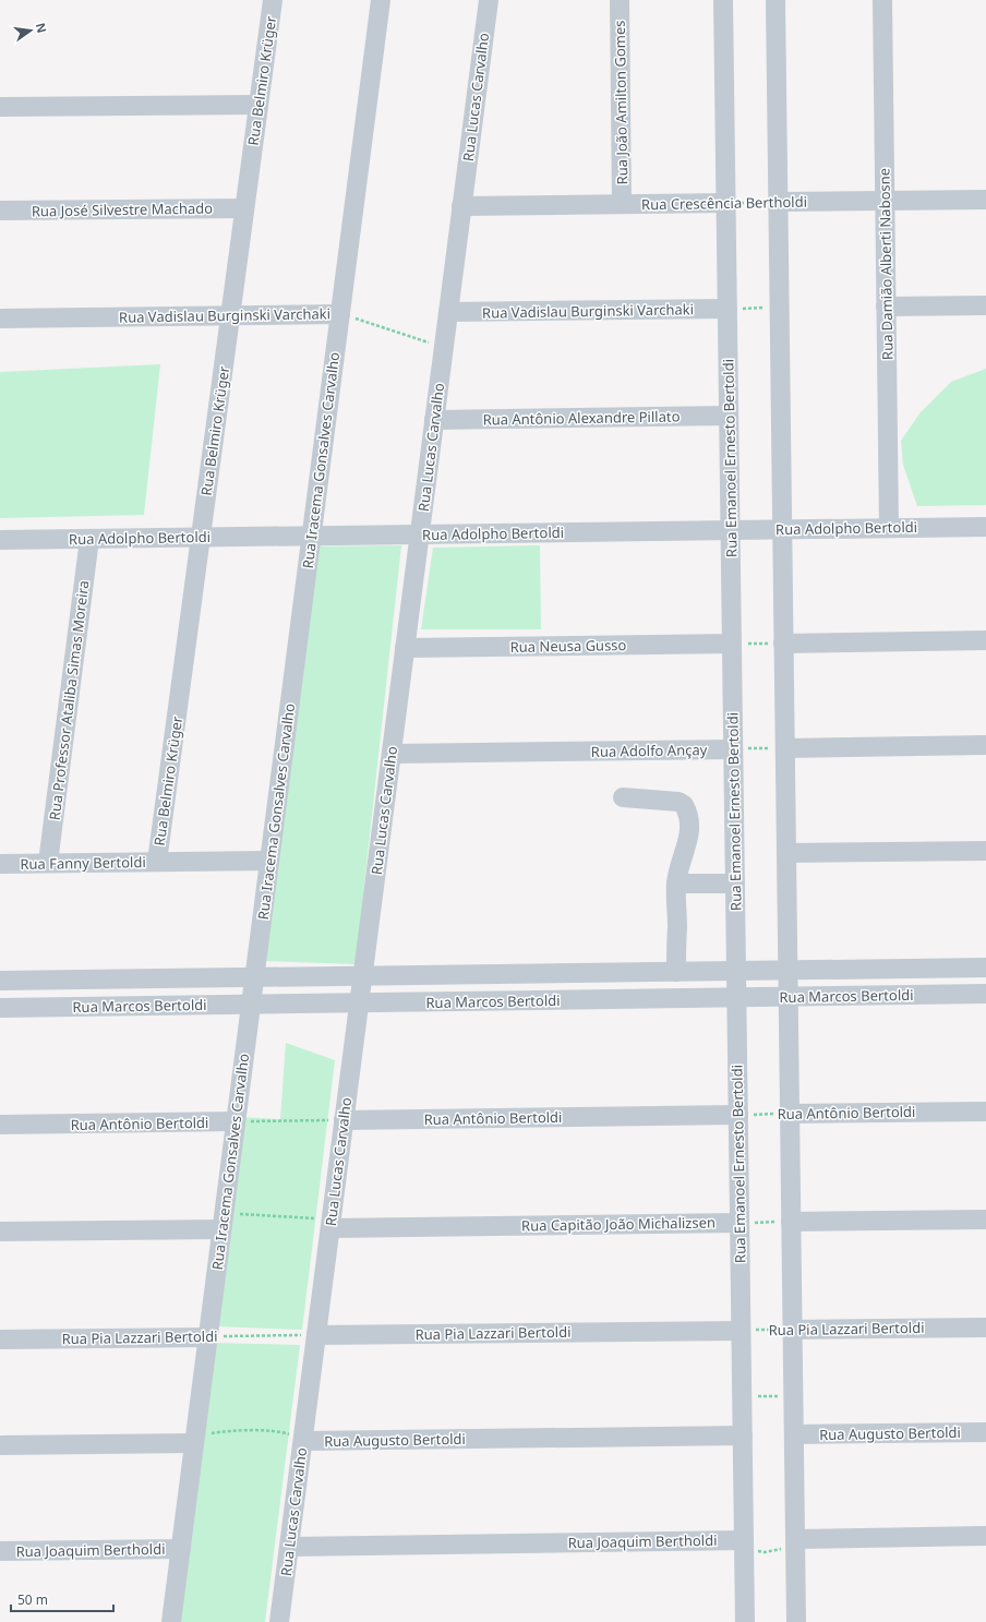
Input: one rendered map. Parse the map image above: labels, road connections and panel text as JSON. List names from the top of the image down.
{
  "streets": {
    "street": [
      "Rua Belmiro Krüger",
      "Rua Lucas Carvalho",
      "Rua João Amilton Gomes",
      "Rua Crescência Bertholdi",
      "Rua José Silvestre Machado",
      "Rua Damião Alberti Nabosne",
      "Rua Vadislau Burginski Varchaki",
      "Rua Antônio Alexandre Pillato",
      "Rua Emanoel Ernesto Bertoldi",
      "Rua Iracema Gonsalves Carvalho",
      "Rua Adolpho Bertoldi",
      "Rua Neusa Gusso",
      "Rua Professor Ataliba Simas Moreira",
      "Rua Adolfo Ançay",
      "Rua Fanny Bertoldi",
      "Rua Marcos Bertoldi",
      "Rua Antônio Bertoldi",
      "Rua Capitão João Michalizsen",
      "Rua Pia Lazzari Bertoldi",
      "Rua Augusto Bertoldi",
      "Rua Joaquim Bertholdi"
    ]
  },
  "crossings": [
    ["Rua Belmiro Krüger", "Rua José Silvestre Machado"],
    ["Rua Belmiro Krüger", "Rua Vadislau Burginski Varchaki"],
    ["Rua Belmiro Krüger", "Rua Adolpho Bertoldi"],
    ["Rua Belmiro Krüger", "Rua Fanny Bertoldi"],
    ["Rua Lucas Carvalho", "Rua Crescência Bertholdi"],
    ["Rua Lucas Carvalho", "Rua Vadislau Burginski Varchaki"],
    ["Rua Lucas Carvalho", "Rua Antônio Alexandre Pillato"],
    ["Rua Lucas Carvalho", "Rua Adolpho Bertoldi"],
    ["Rua Lucas Carvalho", "Rua Neusa Gusso"],
    ["Rua Lucas Carvalho", "Rua Adolfo Ançay"],
    ["Rua Lucas Carvalho", "Rua Marcos Bertoldi"],
    ["Rua Lucas Carvalho", "Rua Antônio Bertoldi"],
    ["Rua Lucas Carvalho", "Rua Capitão João Michalizsen"],
    ["Rua Lucas Carvalho", "Rua Pia Lazzari Bertoldi"],
    ["Rua Lucas Carvalho", "Rua Augusto Bertoldi"],
    ["Rua Lucas Carvalho", "Rua Joaquim Bertholdi"],
    ["Rua João Amilton Gomes", "Rua Crescência Bertholdi"],
    ["Rua Crescência Bertholdi", "Rua Damião Alberti Nabosne"],
    ["Rua Crescência Bertholdi", "Rua Emanoel Ernesto Bertoldi"],
    ["Rua Damião Alberti Nabosne", "Rua Adolpho Bertoldi"],
    ["Rua Vadislau Burginski Varchaki", "Rua Emanoel Ernesto Bertoldi"],
    ["Rua Vadislau Burginski Varchaki", "Rua Iracema Gonsalves Carvalho"],
    ["Rua Antônio Alexandre Pillato", "Rua Emanoel Ernesto Bertoldi"],
    ["Rua Emanoel Ernesto Bertoldi", "Rua Adolpho Bertoldi"],
    ["Rua Emanoel Ernesto Bertoldi", "Rua Neusa Gusso"],
    ["Rua Emanoel Ernesto Bertoldi", "Rua Adolfo Ançay"],
    ["Rua Emanoel Ernesto Bertoldi", "Rua Marcos Bertoldi"],
    ["Rua Emanoel Ernesto Bertoldi", "Rua Antônio Bertoldi"],
    ["Rua Emanoel Ernesto Bertoldi", "Rua Capitão João Michalizsen"],
    ["Rua Emanoel Ernesto Bertoldi", "Rua Pia Lazzari Bertoldi"],
    ["Rua Emanoel Ernesto Bertoldi", "Rua Augusto Bertoldi"],
    ["Rua Emanoel Ernesto Bertoldi", "Rua Joaquim Bertholdi"],
    ["Rua Iracema Gonsalves Carvalho", "Rua Adolpho Bertoldi"],
    ["Rua Iracema Gonsalves Carvalho", "Rua Fanny Bertoldi"],
    ["Rua Iracema Gonsalves Carvalho", "Rua Marcos Bertoldi"],
    ["Rua Iracema Gonsalves Carvalho", "Rua Antônio Bertoldi"],
    ["Rua Iracema Gonsalves Carvalho", "Rua Pia Lazzari Bertoldi"],
    ["Rua Iracema Gonsalves Carvalho", "Rua Joaquim Bertholdi"],
    ["Rua Adolpho Bertoldi", "Rua Professor Ataliba Simas Moreira"],
    ["Rua Professor Ataliba Simas Moreira", "Rua Fanny Bertoldi"]
  ],
  "scale_bar": "50 m",
  "north": "right"
}
